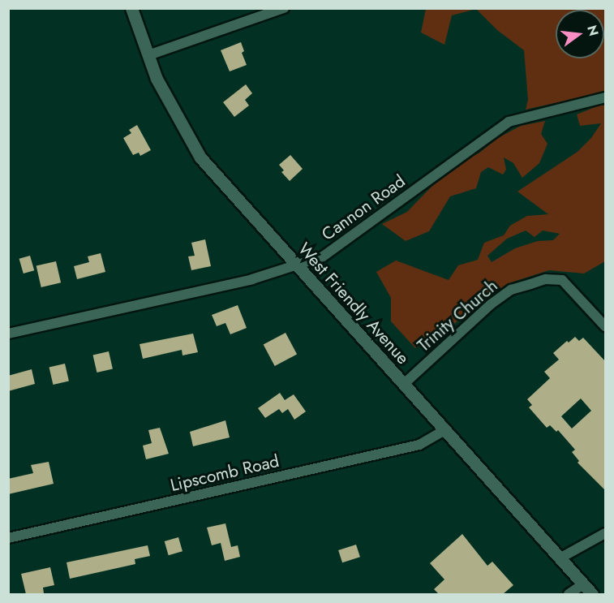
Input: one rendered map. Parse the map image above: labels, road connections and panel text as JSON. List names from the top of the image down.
{
  "streets": {
    "main road": ["West Friendly Avenue"],
    "street": ["Cannon Road", "Trinity Church", "Lipscomb Road"]
  },
  "crossings": [
    ["Cannon Road", "West Friendly Avenue"],
    ["West Friendly Avenue", "Trinity Church"],
    ["West Friendly Avenue", "Lipscomb Road"]
  ],
  "north": "right"
}
